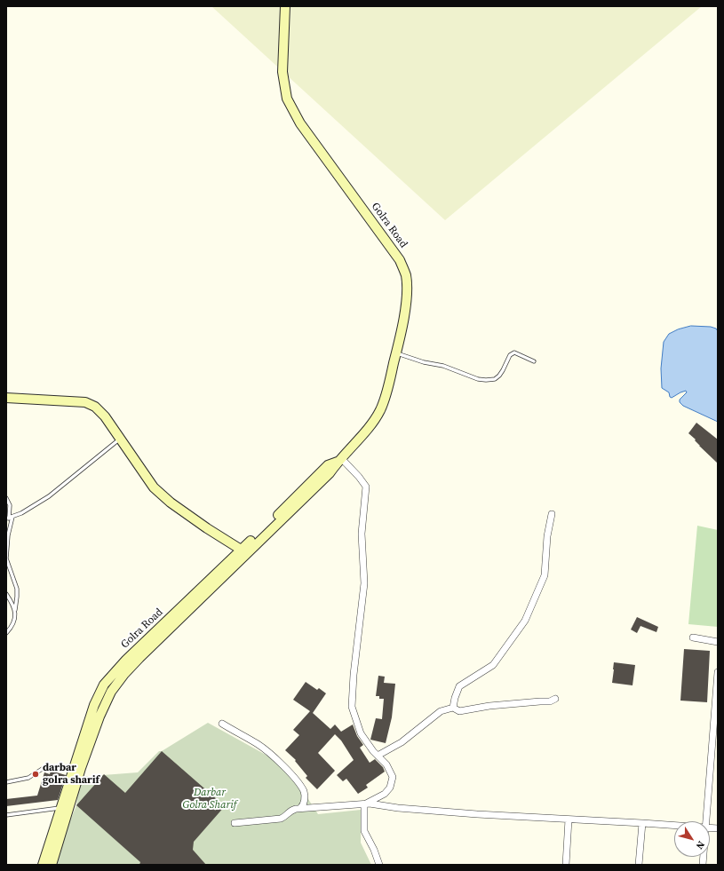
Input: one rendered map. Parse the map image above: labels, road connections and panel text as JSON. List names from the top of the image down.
{
  "streets": {
    "street": ["Golra Road"]
  },
  "parks": ["Darbar Golra Sharif"],
  "places": ["darbar golra sharif"],
  "north": "bottom right"
}
